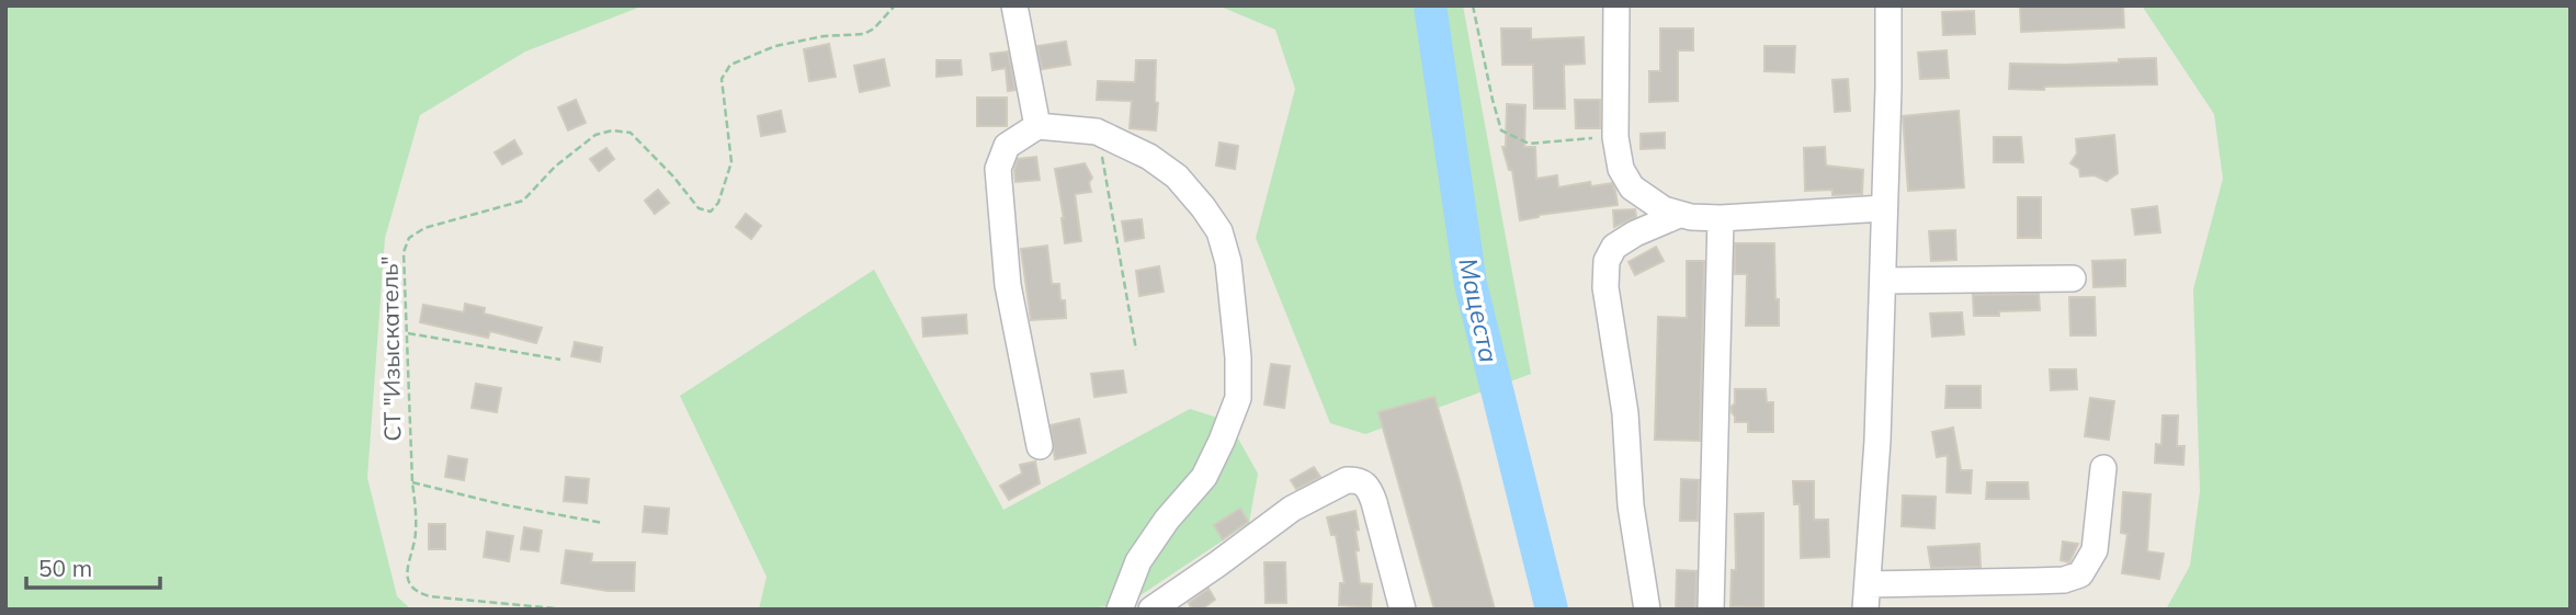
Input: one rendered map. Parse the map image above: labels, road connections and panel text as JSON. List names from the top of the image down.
{
  "streets": {
    "path": ["СТ \"Изыскатель\""]
  },
  "water": ["Мацеста"],
  "scale_bar": "50 m"
}
